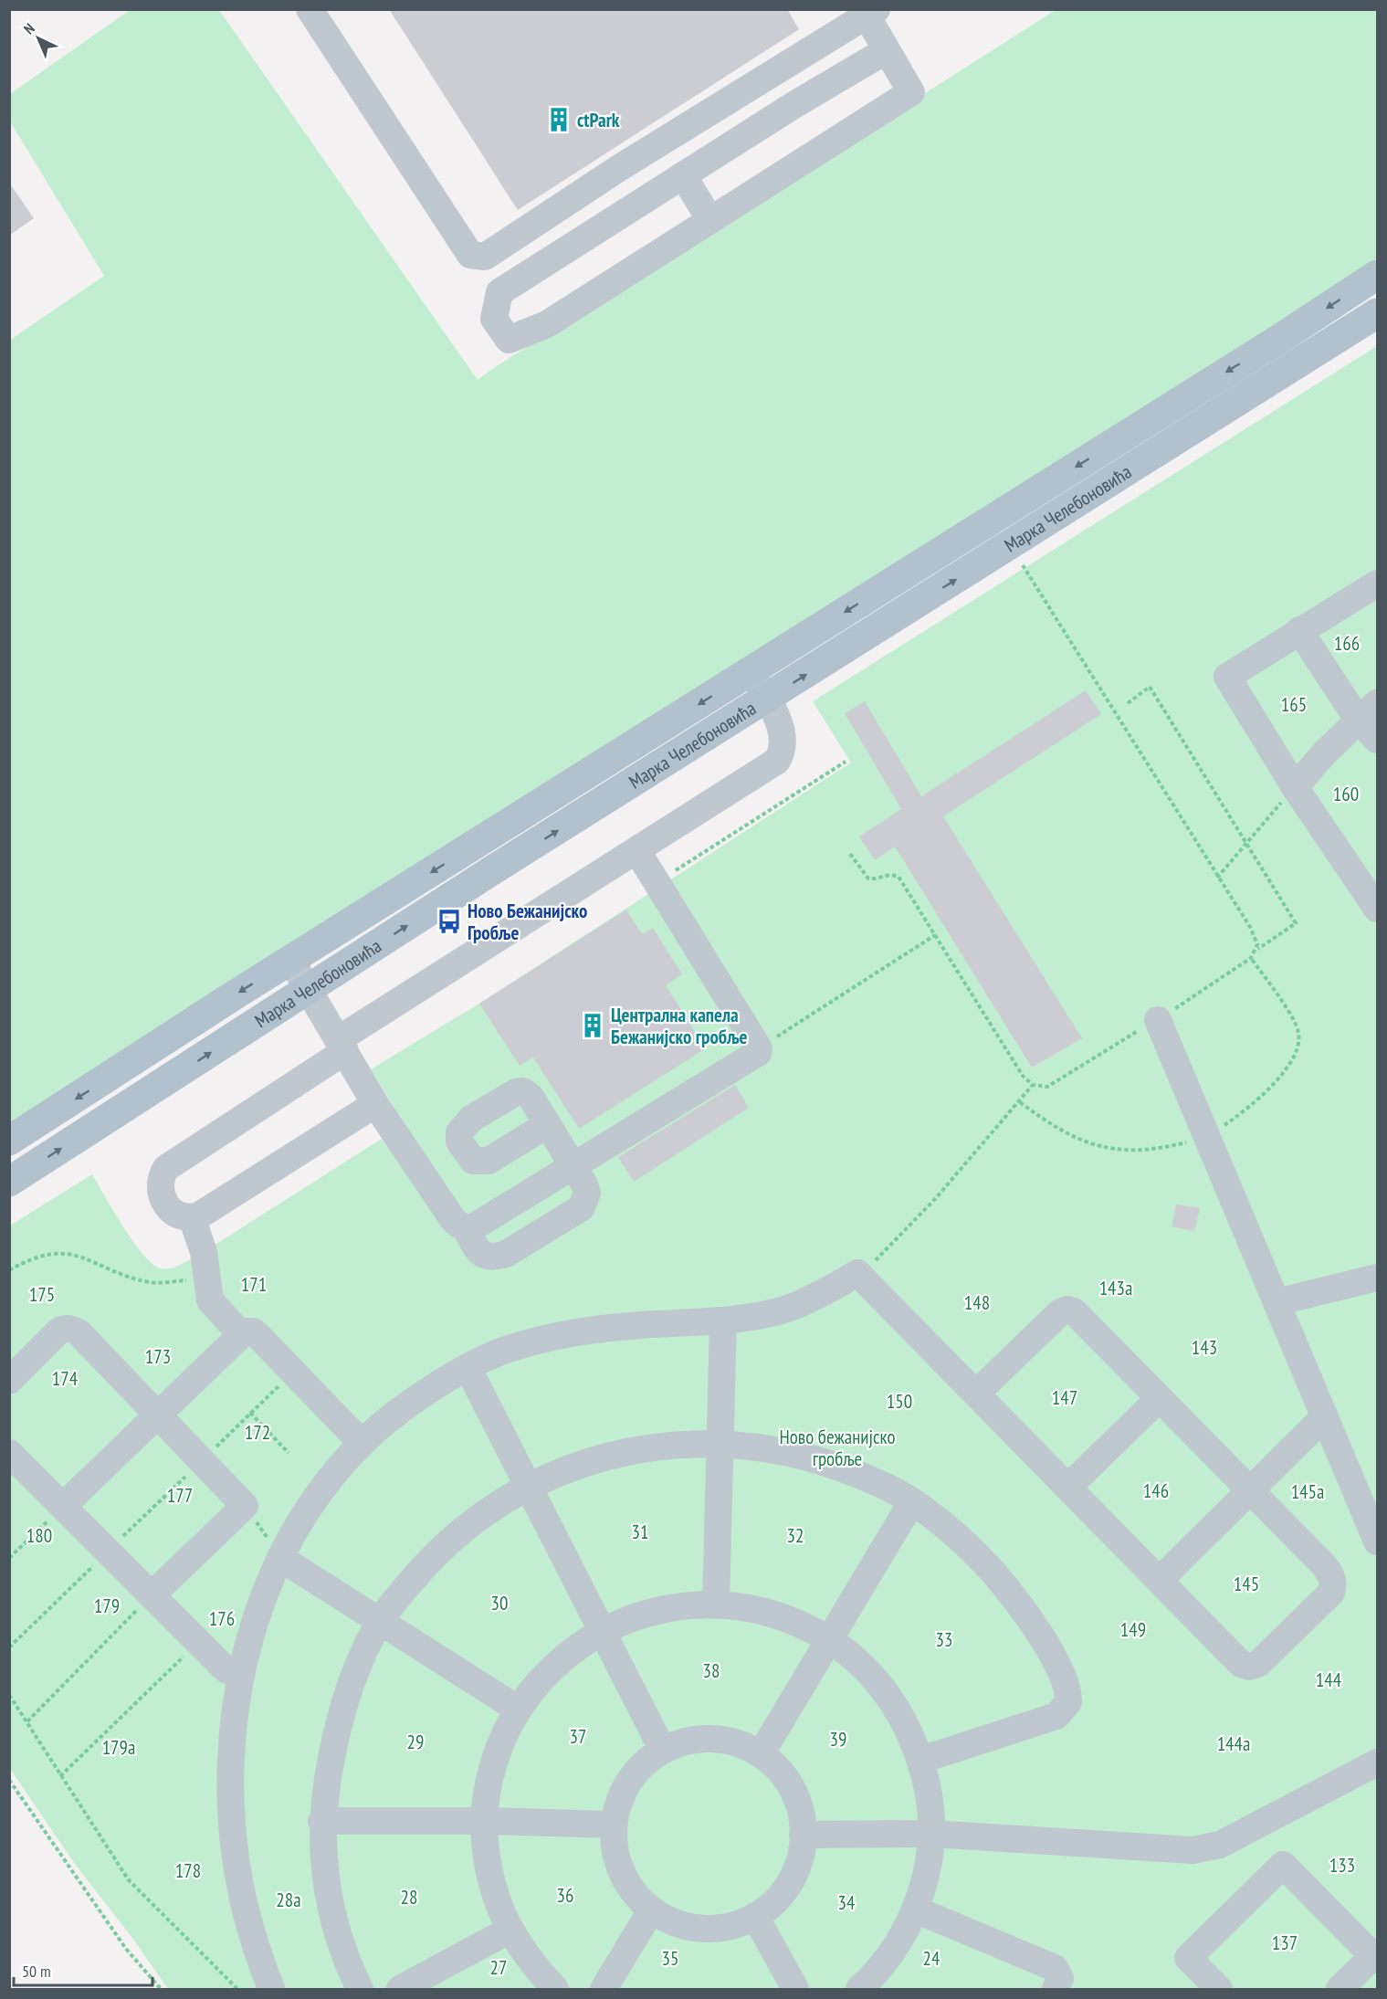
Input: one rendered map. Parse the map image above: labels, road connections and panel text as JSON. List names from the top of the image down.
{
  "streets": {
    "main road": ["Марка Челебоновића"]
  },
  "parks": [
    "166",
    "165",
    "160",
    "171",
    "143a",
    "175",
    "148",
    "143",
    "173",
    "174",
    "147",
    "150",
    "172",
    "Ново бежанијско гробље",
    "146",
    "145a",
    "177",
    "31",
    "180",
    "32",
    "145",
    "30",
    "179",
    "176",
    "149",
    "33",
    "38",
    "144",
    "37",
    "39",
    "29",
    "144a",
    "179a",
    "133",
    "178",
    "36",
    "28",
    "28a",
    "34",
    "137",
    "35",
    "24",
    "27"
  ],
  "places": {
    "building": ["ctPark", "Централна капела Бежанијско гробље"],
    "bus stop": ["Ново Бежанијско Гробље"]
  },
  "scale_bar": "50 m",
  "north": "top left"
}
